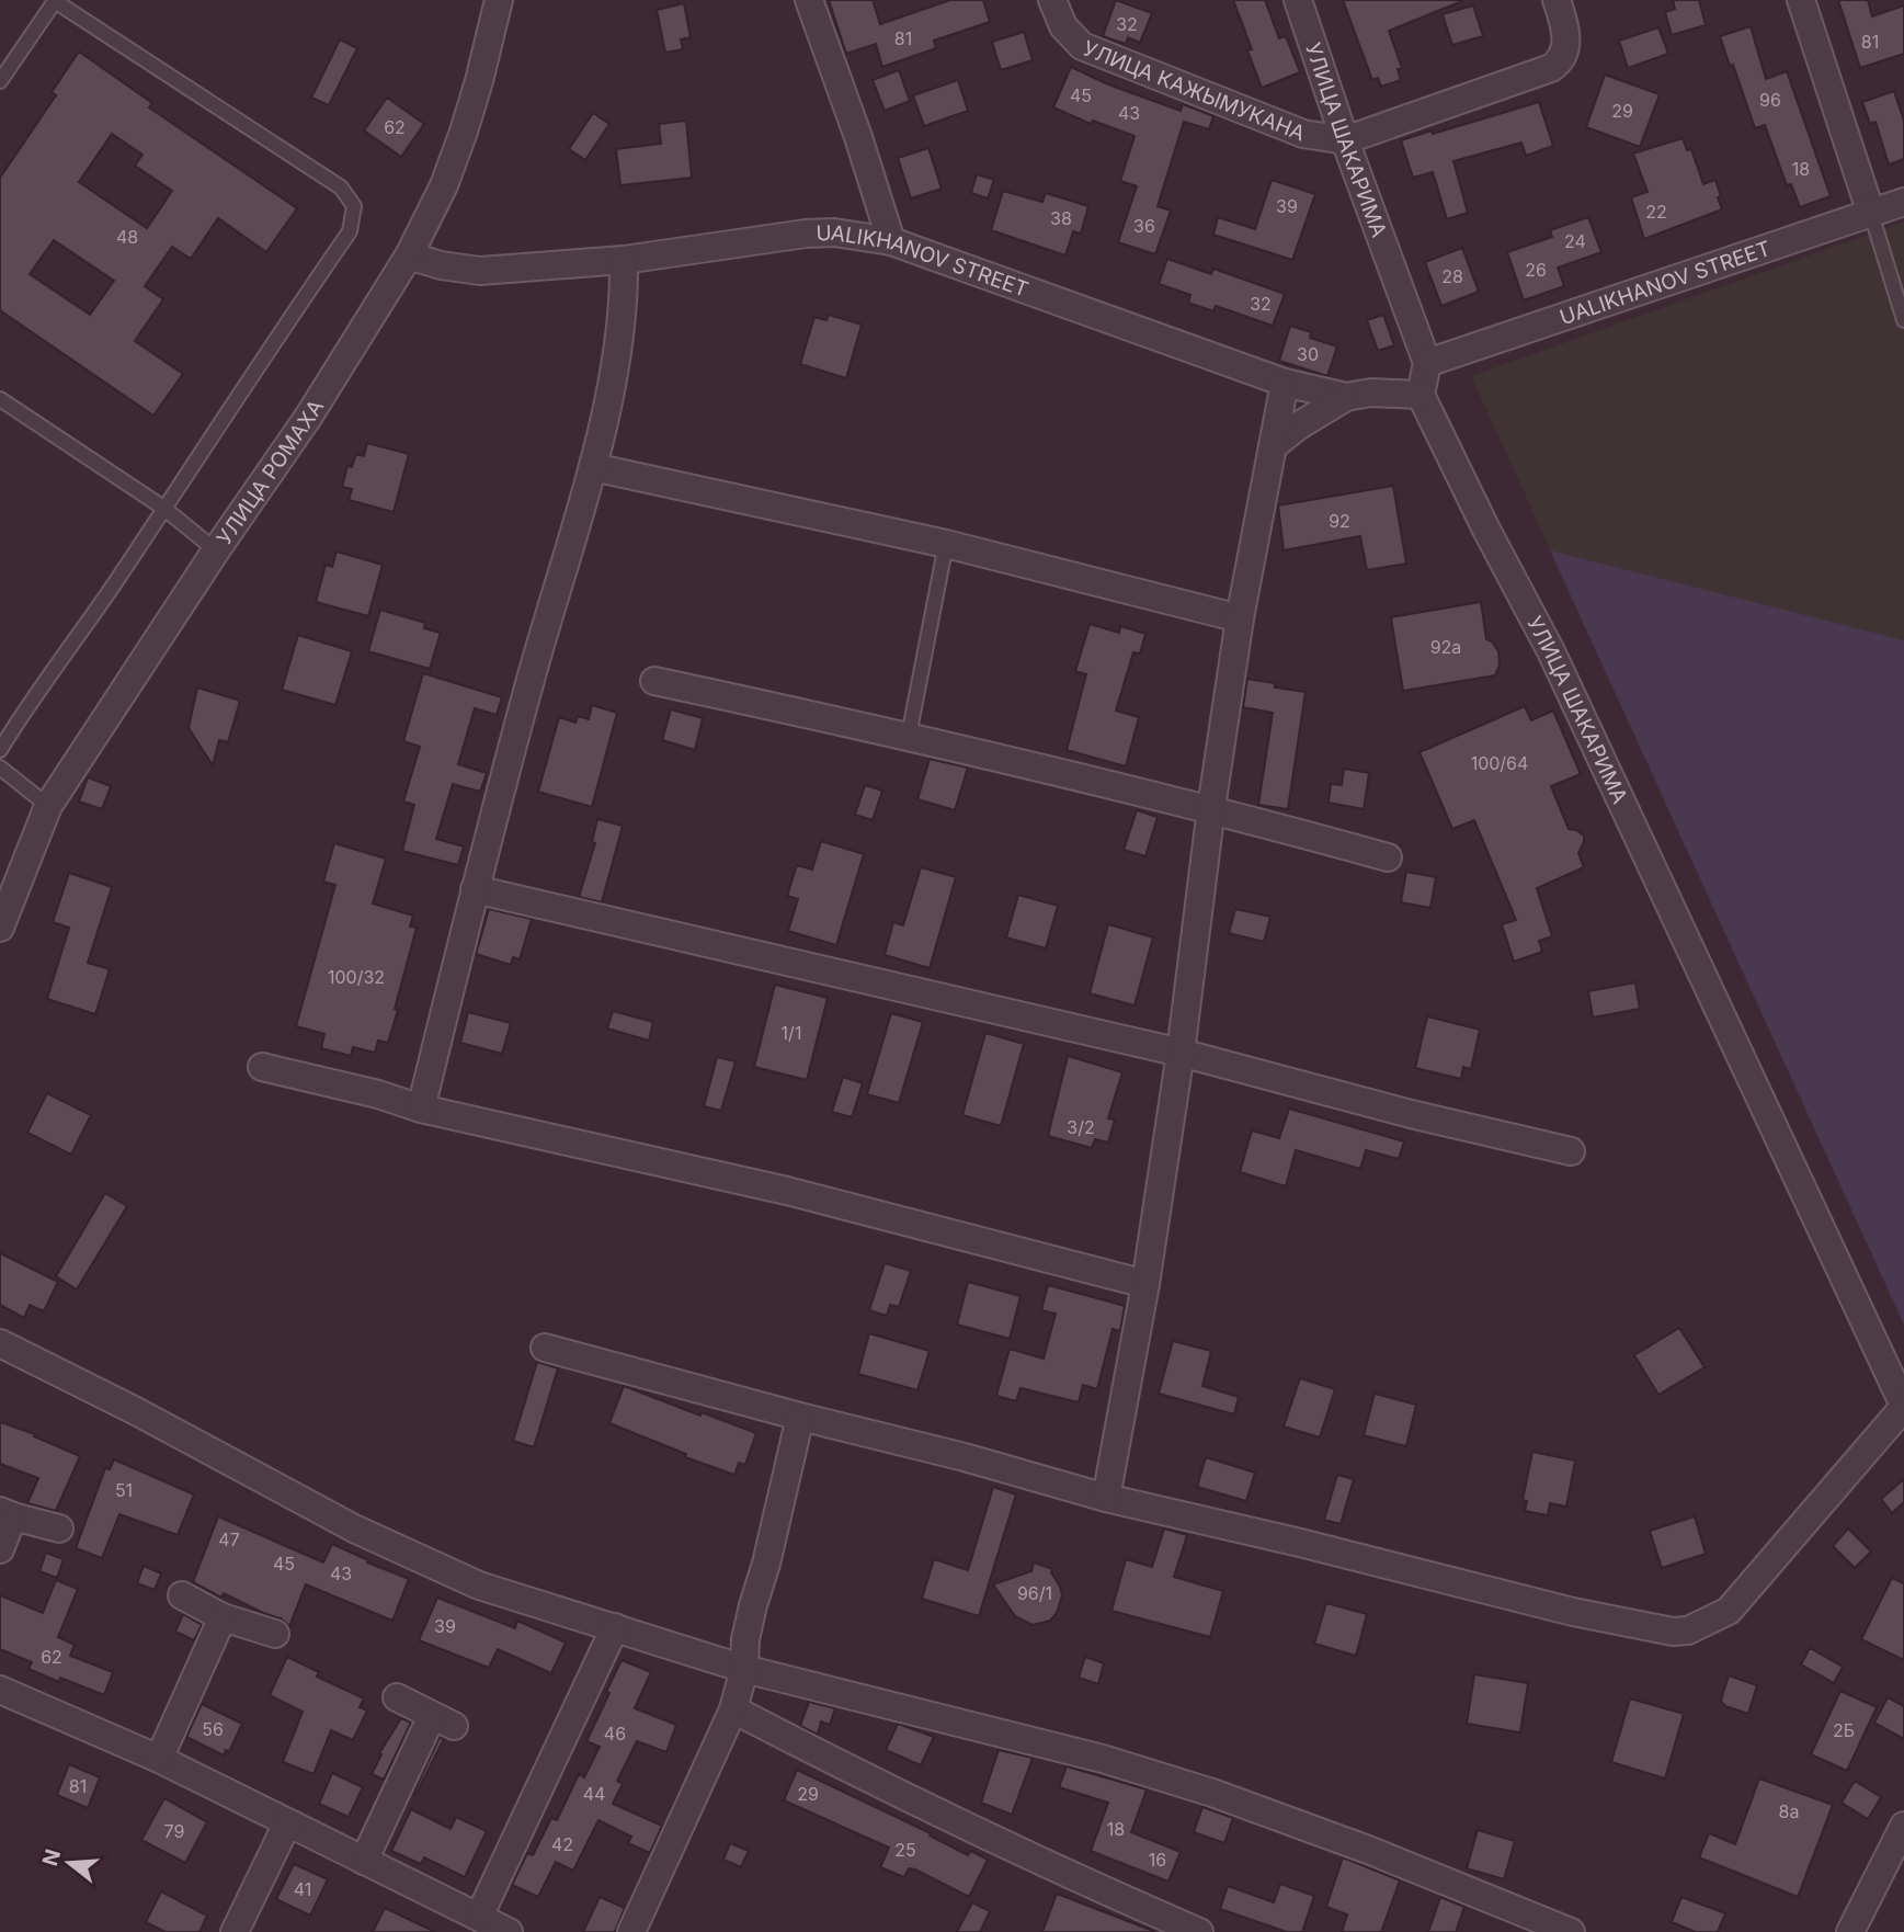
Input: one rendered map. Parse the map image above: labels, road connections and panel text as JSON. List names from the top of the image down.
{
  "streets": {
    "street": [
      "УЛИЦА КАЖЫМУКАНА",
      "УЛИЦА ШАКАРИМА",
      "UALIKHANOV STREET",
      "УЛИЦА РОМАХА"
    ]
  },
  "crossings": [
    ["УЛИЦА КАЖЫМУКАНА", "УЛИЦА ШАКАРИМА"],
    ["УЛИЦА ШАКАРИМА", "UALIKHANOV STREET"],
    ["UALIKHANOV STREET", "УЛИЦА РОМАХА"]
  ],
  "house_numbers": [
    "32",
    "81",
    "81",
    "45",
    "96",
    "29",
    "43",
    "62",
    "18",
    "39",
    "22",
    "38",
    "36",
    "48",
    "24",
    "26",
    "28",
    "32",
    "30",
    "92",
    "92а",
    "100/64",
    "100/32",
    "1/1",
    "3/2",
    "51",
    "47",
    "45",
    "43",
    "96/1",
    "39",
    "62",
    "56",
    "2Б",
    "46",
    "81",
    "44",
    "29",
    "8а",
    "18",
    "79",
    "42",
    "25",
    "16",
    "41"
  ],
  "north": "left"
}
